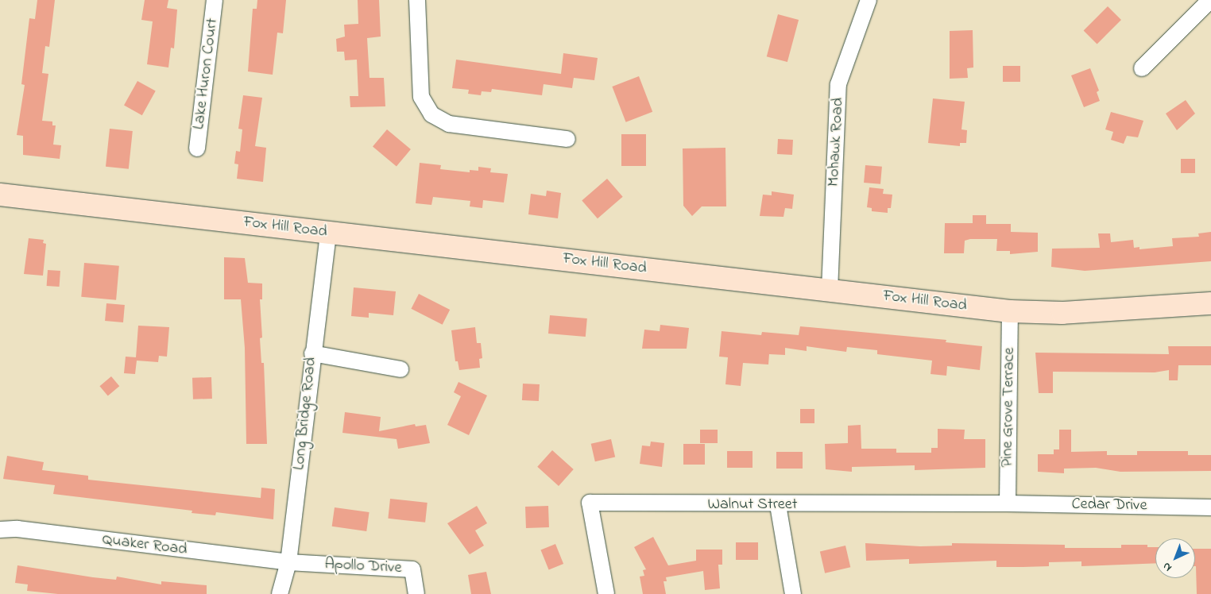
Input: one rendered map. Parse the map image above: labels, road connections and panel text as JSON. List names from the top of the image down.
{
  "streets": {
    "main road": ["Fox Hill Road"],
    "street": [
      "Lake Huron Court",
      "Mohawk Road",
      "Pine Grove Terrace",
      "Long Bridge Road",
      "Walnut Street",
      "Cedar Drive",
      "Quaker Road",
      "Apollo Drive"
    ]
  },
  "crossings": [
    ["Mohawk Road", "Fox Hill Road"],
    ["Fox Hill Road", "Pine Grove Terrace"],
    ["Fox Hill Road", "Long Bridge Road"],
    ["Pine Grove Terrace", "Walnut Street"],
    ["Pine Grove Terrace", "Cedar Drive"],
    ["Long Bridge Road", "Quaker Road"],
    ["Long Bridge Road", "Apollo Drive"],
    ["Walnut Street", "Cedar Drive"],
    ["Quaker Road", "Apollo Drive"]
  ],
  "north": "bottom left"
}
